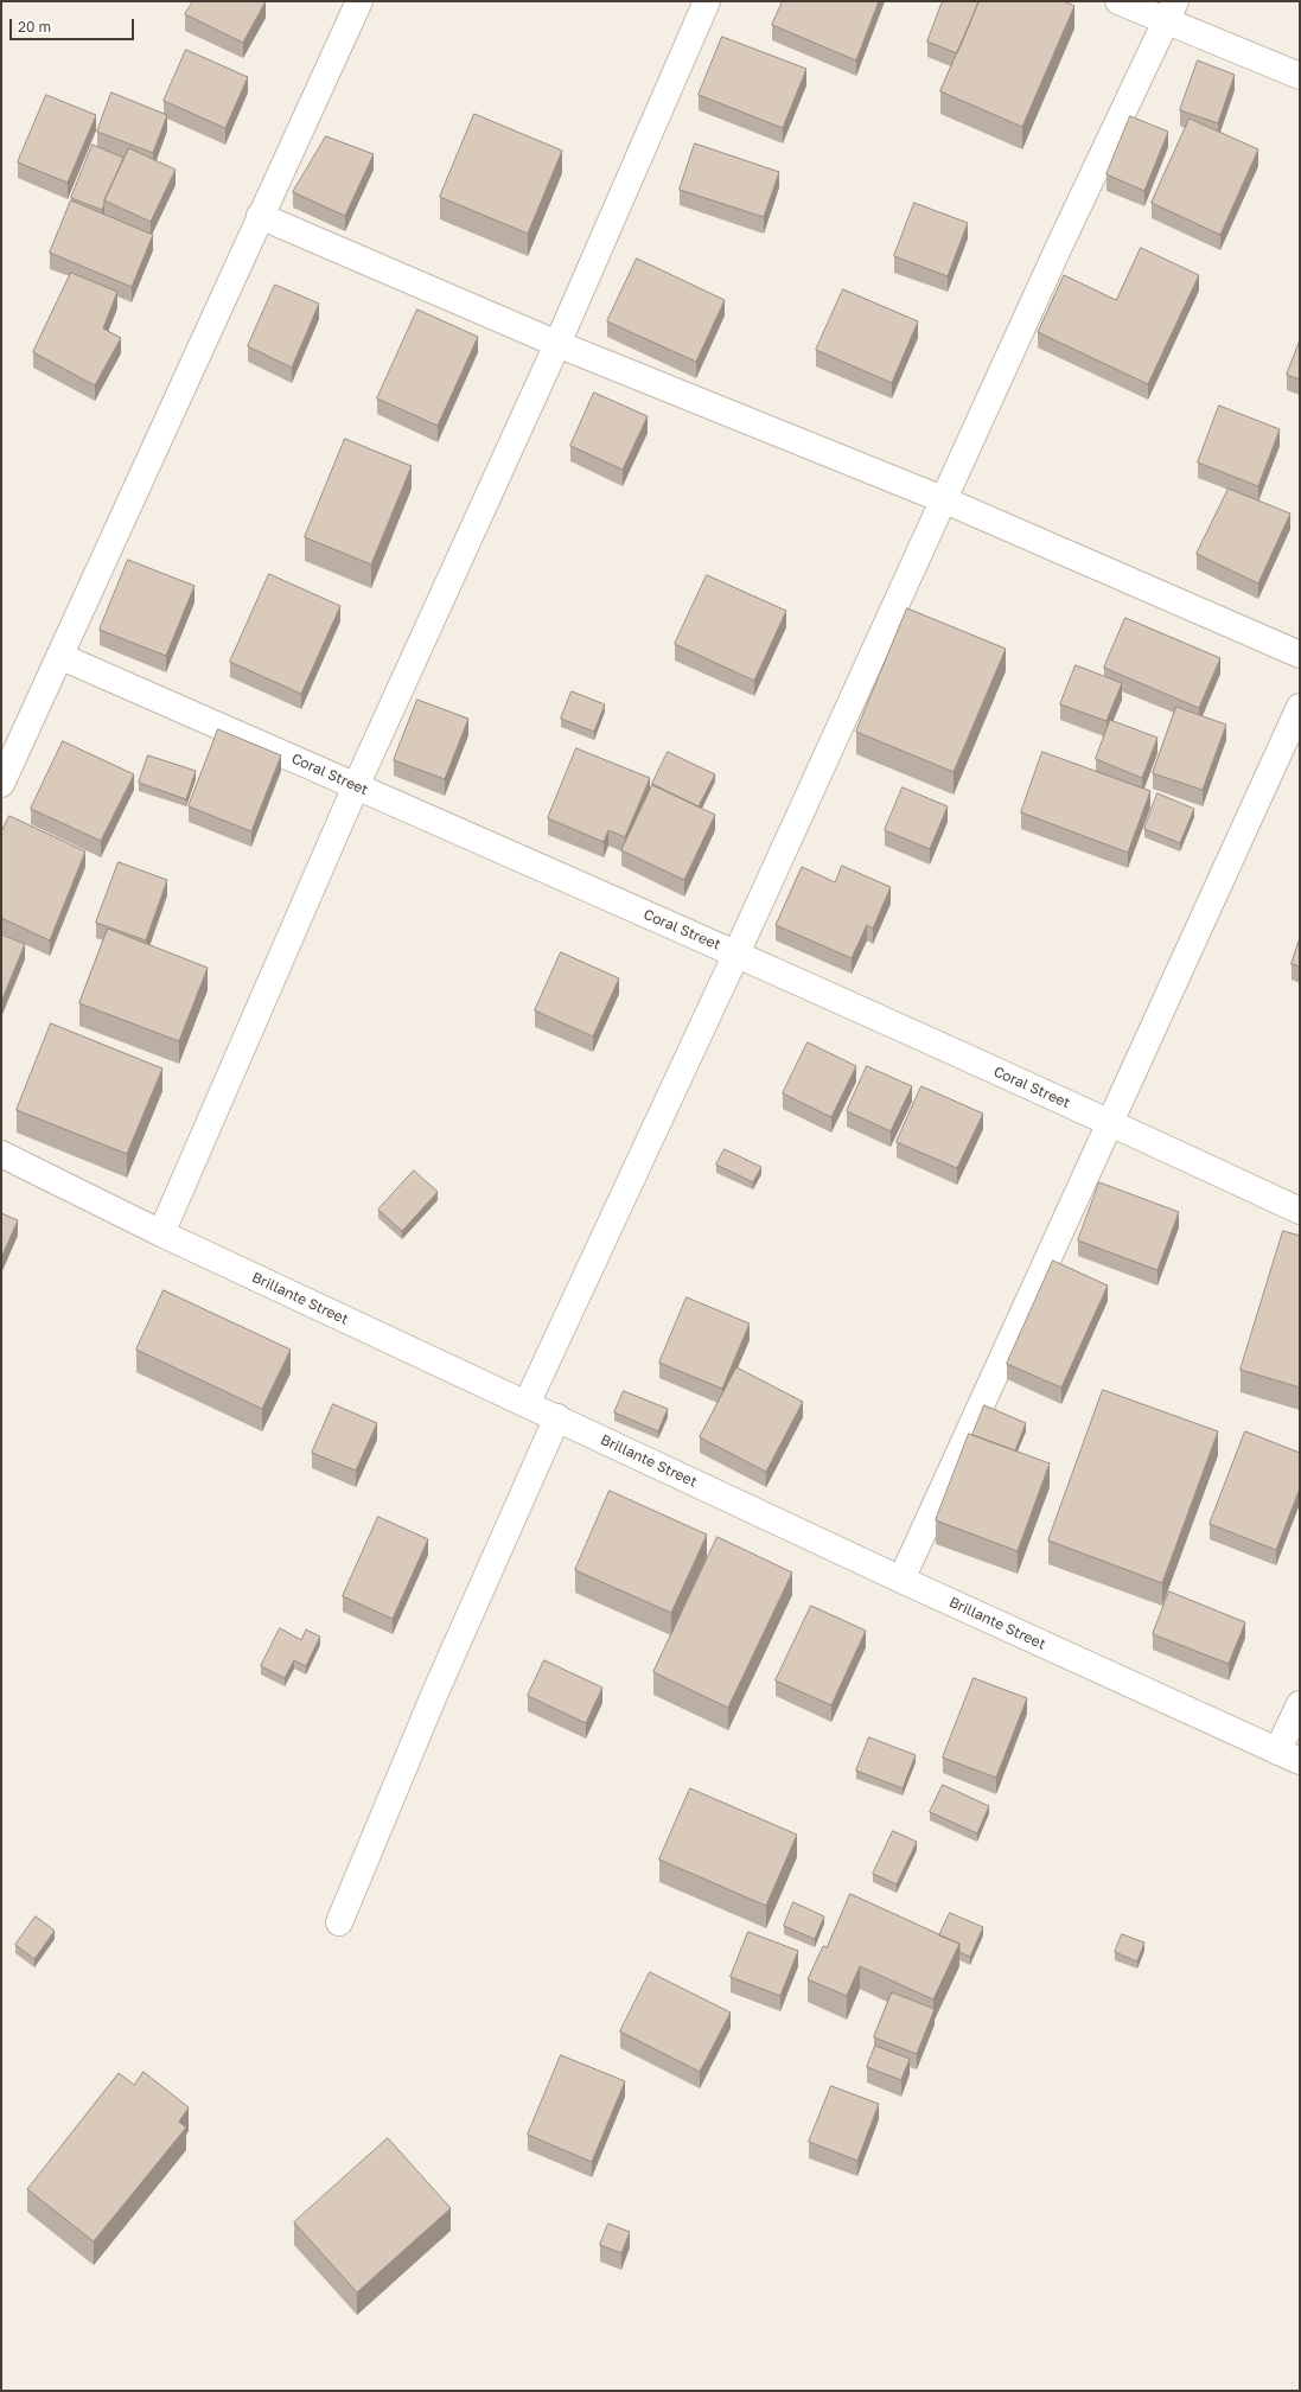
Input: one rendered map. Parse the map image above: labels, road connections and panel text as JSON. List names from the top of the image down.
{
  "streets": {
    "street": ["Coral Street", "Brillante Street"]
  },
  "scale_bar": "20 m"
}
